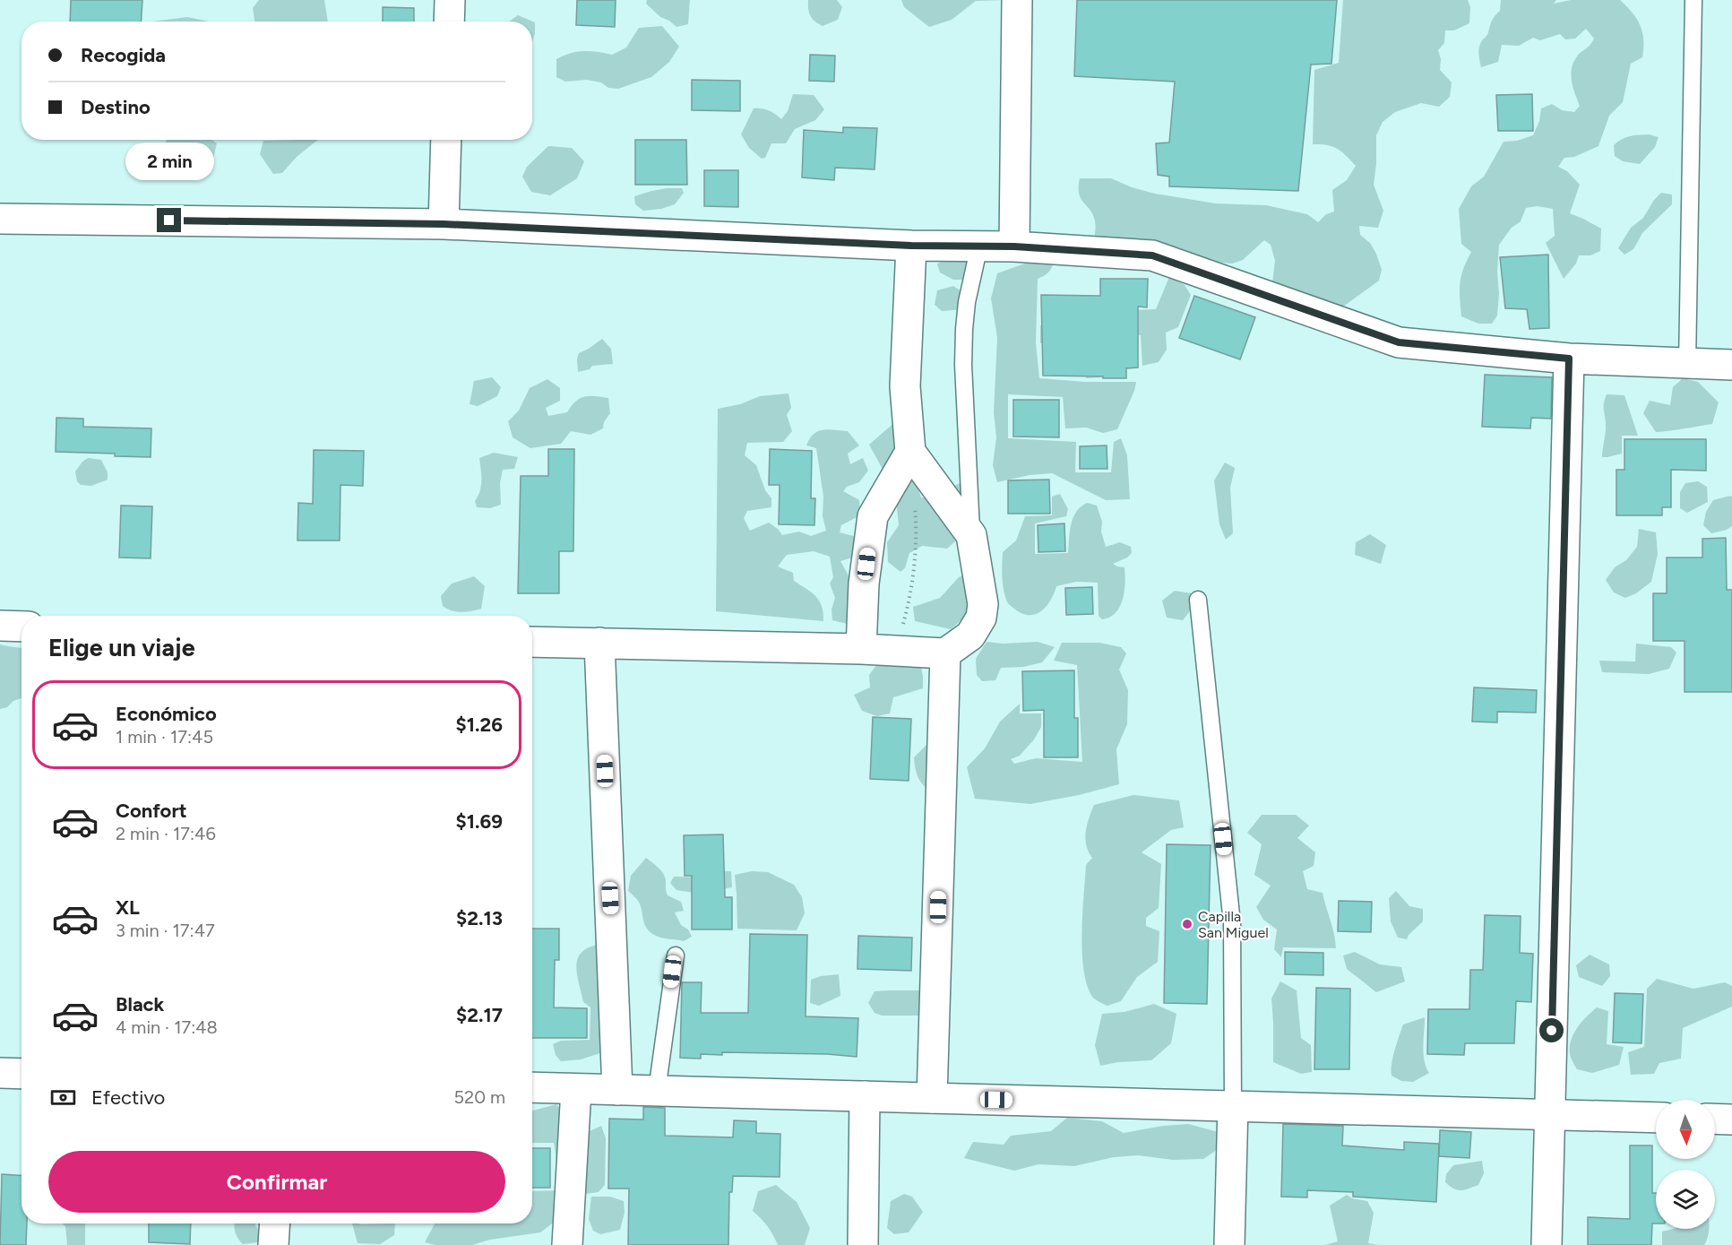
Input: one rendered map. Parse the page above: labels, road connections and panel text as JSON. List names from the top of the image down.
{
  "places": ["Capilla San Miguel"],
  "north": "bottom",
  "page": {
    "banner": ["Recogida", "Destino"],
    "bubble": "2 min",
    "heading": "Elige un viaje",
    "list": [
      {
        "name": "Económico",
        "note": "1 min · 17:45",
        "value": "$1.26"
      },
      {
        "name": "Confort",
        "note": "2 min · 17:46",
        "value": "$1.69"
      },
      {
        "name": "XL",
        "note": "3 min · 17:47",
        "value": "$2.13"
      },
      {
        "name": "Black",
        "note": "4 min · 17:48",
        "value": "$2.17"
      }
    ],
    "pay": ["Efectivo", "520 m"],
    "buttons": "Confirmar"
  }
}
